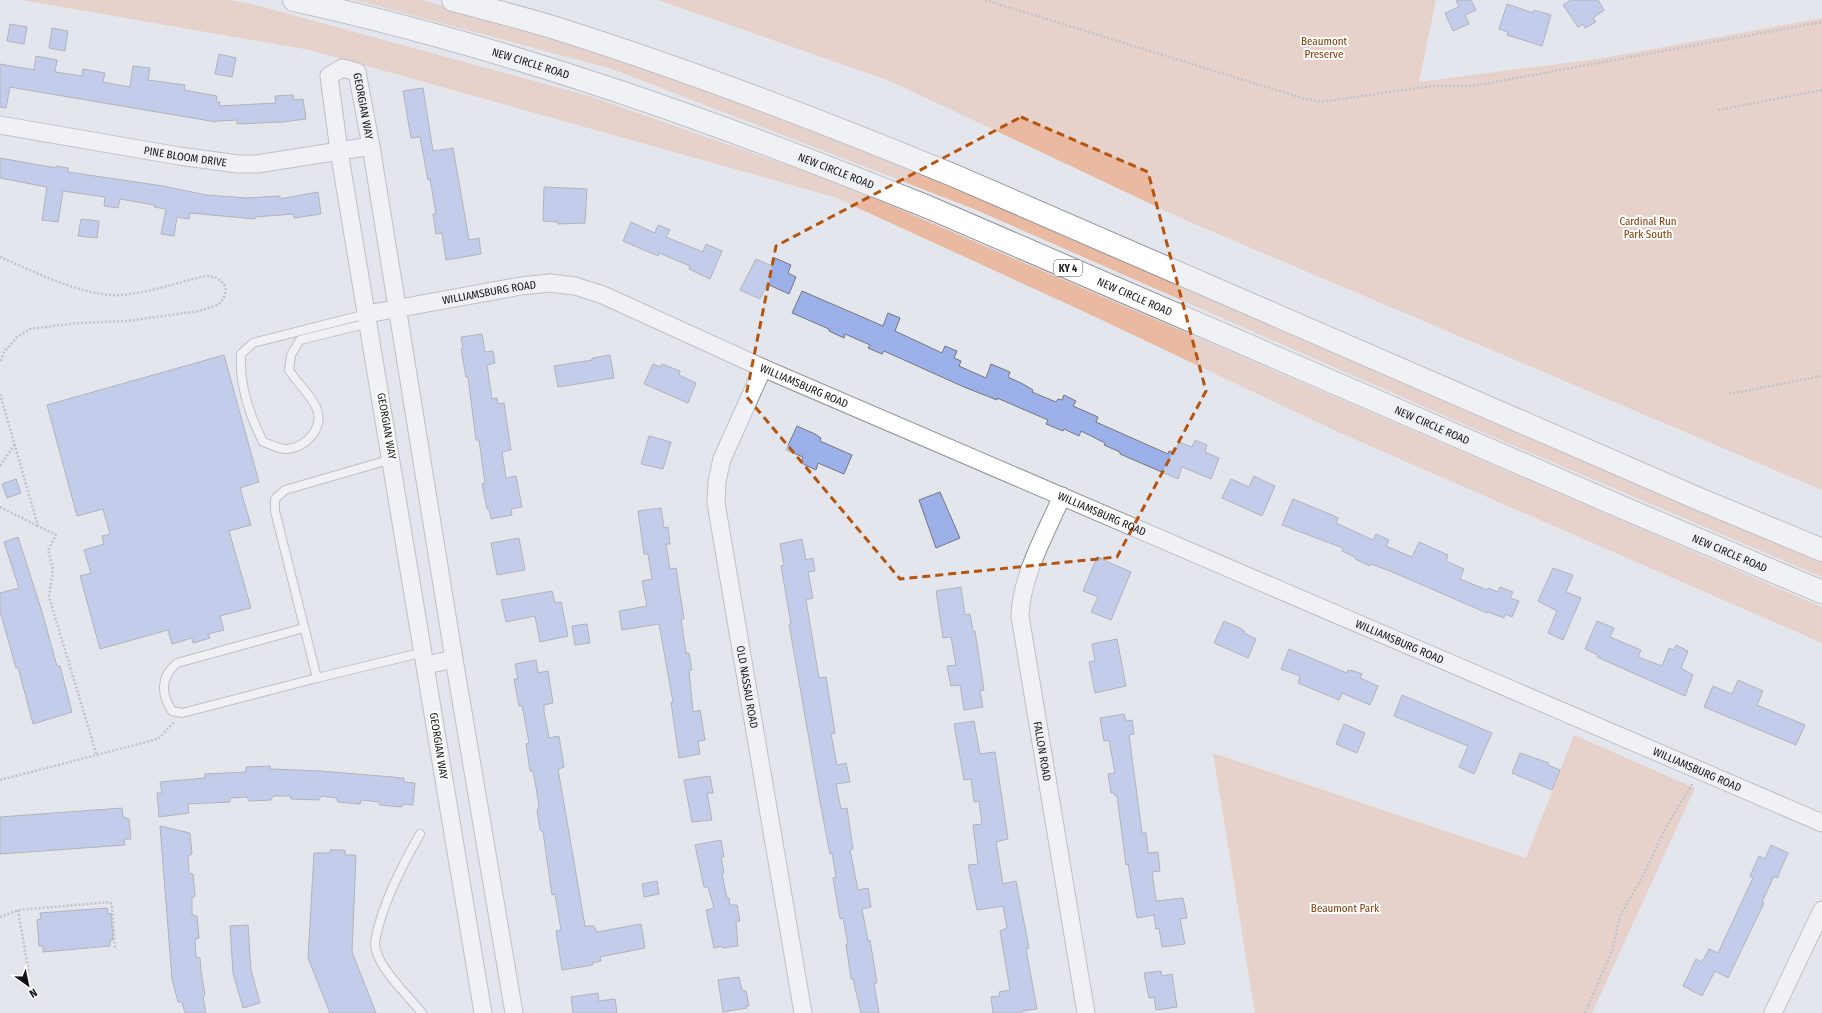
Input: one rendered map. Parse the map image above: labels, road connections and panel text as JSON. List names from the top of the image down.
{
  "streets": {
    "highway": ["NEW CIRCLE ROAD", "KY 4"],
    "street": [
      "GEORGIAN WAY",
      "PINE BLOOM DRIVE",
      "WILLIAMSBURG ROAD",
      "OLD NASSAU ROAD",
      "FALLON ROAD"
    ]
  },
  "crossings": [
    ["GEORGIAN WAY", "PINE BLOOM DRIVE"],
    ["GEORGIAN WAY", "WILLIAMSBURG ROAD"],
    ["WILLIAMSBURG ROAD", "OLD NASSAU ROAD"],
    ["WILLIAMSBURG ROAD", "FALLON ROAD"]
  ],
  "parks": ["Beaumont Preserve", "Cardinal Run Park South", "Beaumont Park"],
  "north": "bottom right"
}
